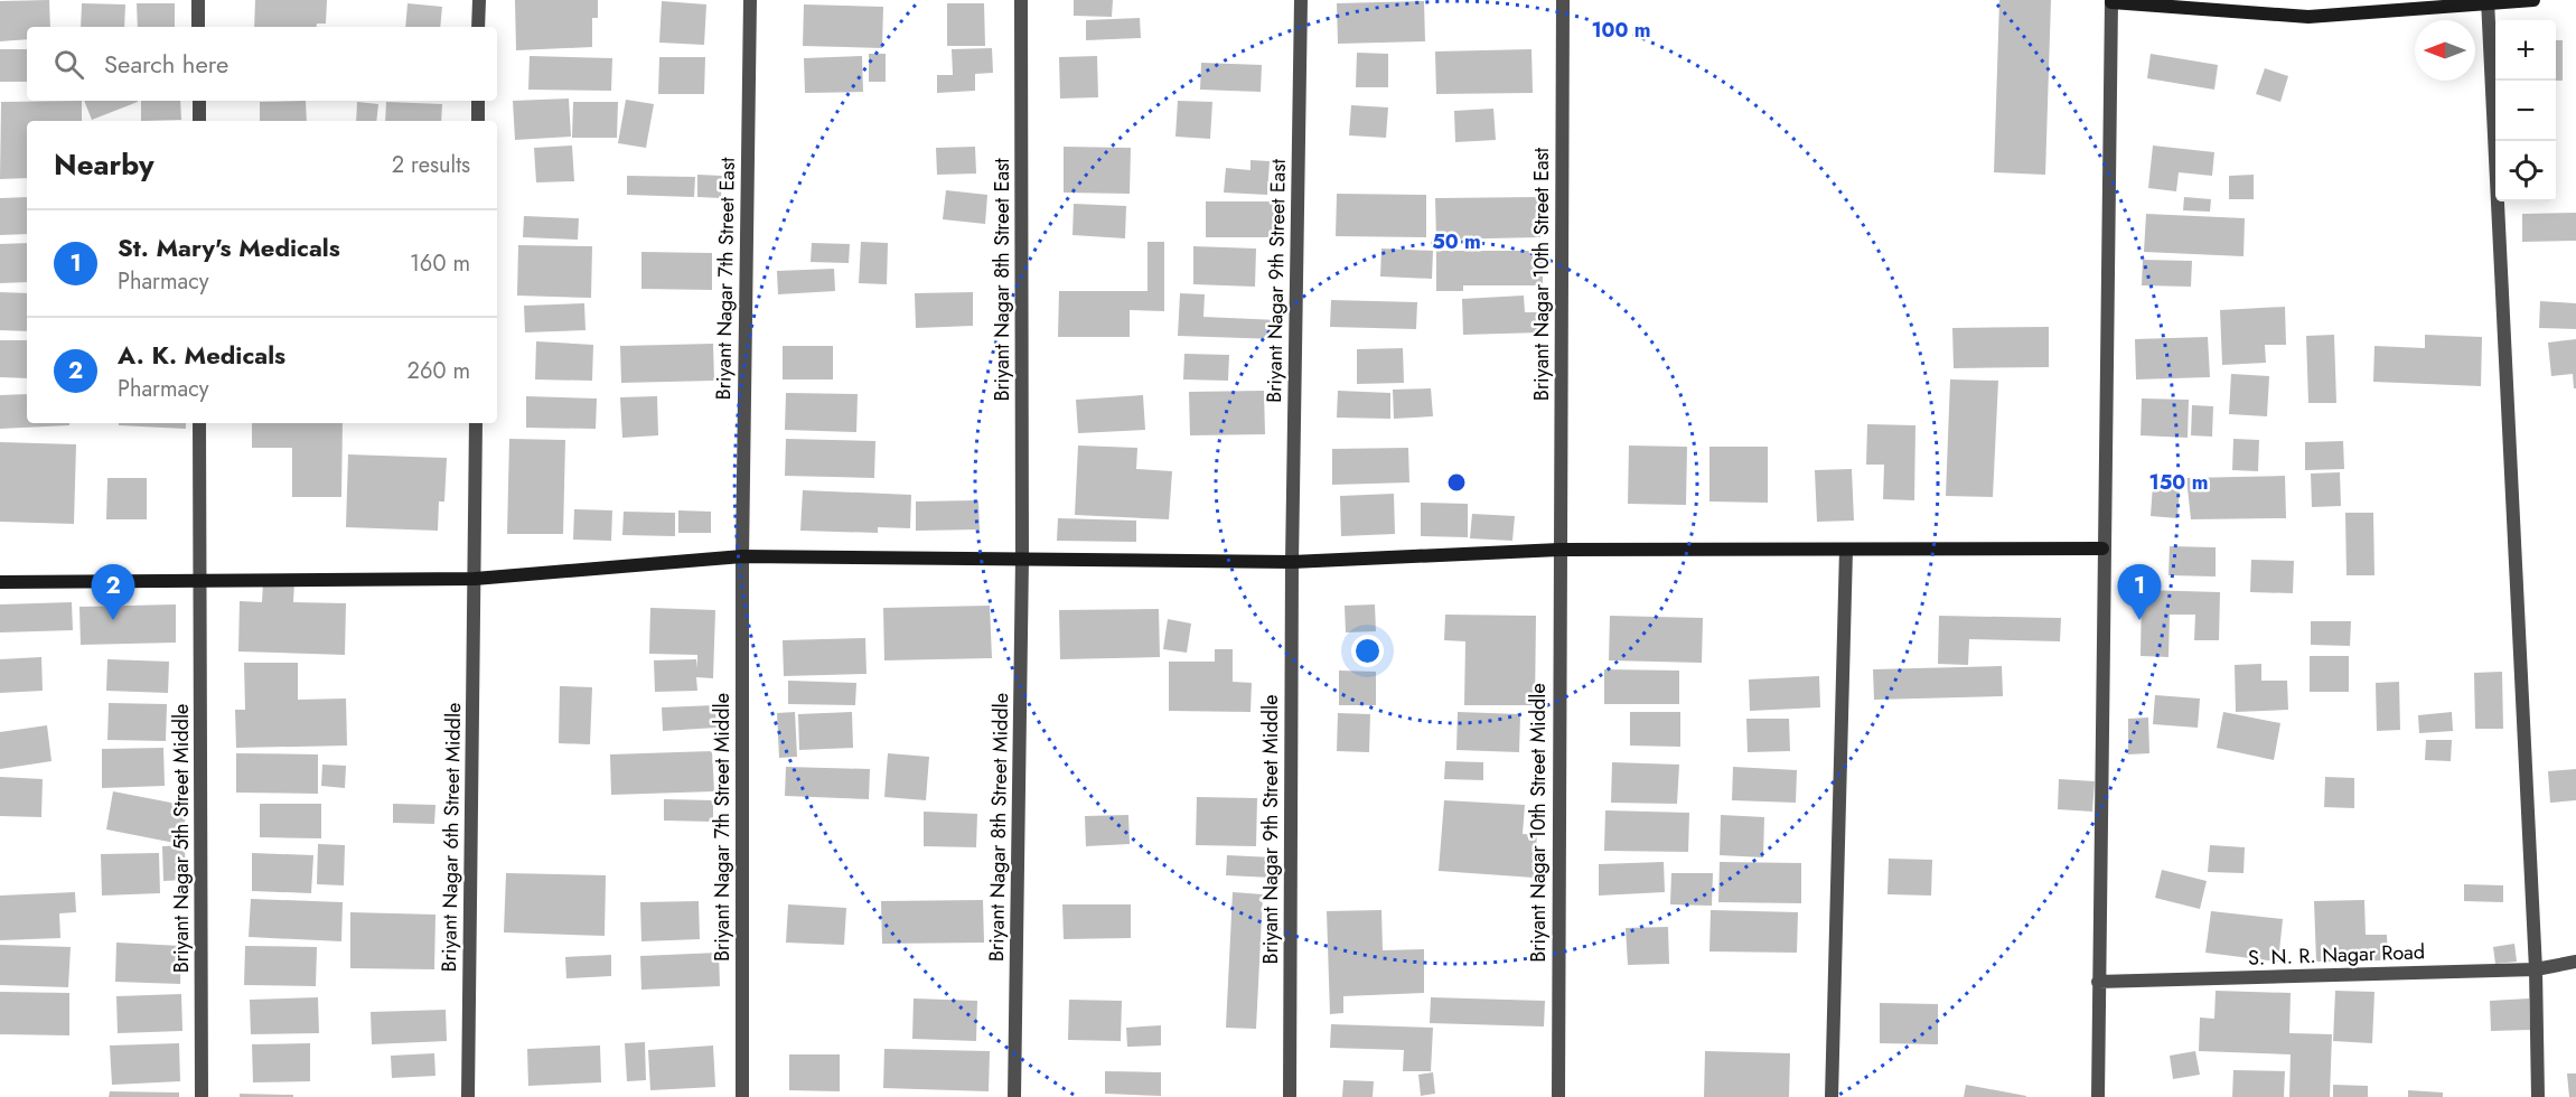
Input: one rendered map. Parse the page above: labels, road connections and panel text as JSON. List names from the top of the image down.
{
  "streets": {
    "street": [
      "Briyant Nagar 10th Street East",
      "Briyant Nagar 7th Street East",
      "Briyant Nagar 8th Street East",
      "Briyant Nagar 9th Street East",
      "Briyant Nagar 10th Street Middle",
      "Briyant Nagar 7th Street Middle",
      "Briyant Nagar 8th Street Middle",
      "Briyant Nagar 9th Street Middle",
      "Briyant Nagar 6th Street Middle",
      "Briyant Nagar 5th Street Middle",
      "S. N. R. Nagar Road"
    ]
  },
  "crossings": [
    ["Briyant Nagar 10th Street East", "Briyant Nagar 10th Street Middle"],
    ["Briyant Nagar 7th Street East", "Briyant Nagar 7th Street Middle"],
    ["Briyant Nagar 8th Street East", "Briyant Nagar 8th Street Middle"],
    ["Briyant Nagar 9th Street East", "Briyant Nagar 9th Street Middle"]
  ],
  "north": "left",
  "page": {
    "map_buttons": ["+", "−"],
    "search": "Search here",
    "heading": ["Nearby", "2 results"],
    "list": [
      {
        "mark": "1",
        "name": "St. Mary's Medicals",
        "note": "Pharmacy",
        "value": "160 m"
      },
      {
        "mark": "2",
        "name": "A. K. Medicals",
        "note": "Pharmacy",
        "value": "260 m"
      }
    ],
    "pins": ["1", "2"]
  },
  "rings": ["100 m", "50 m", "150 m"]
}
